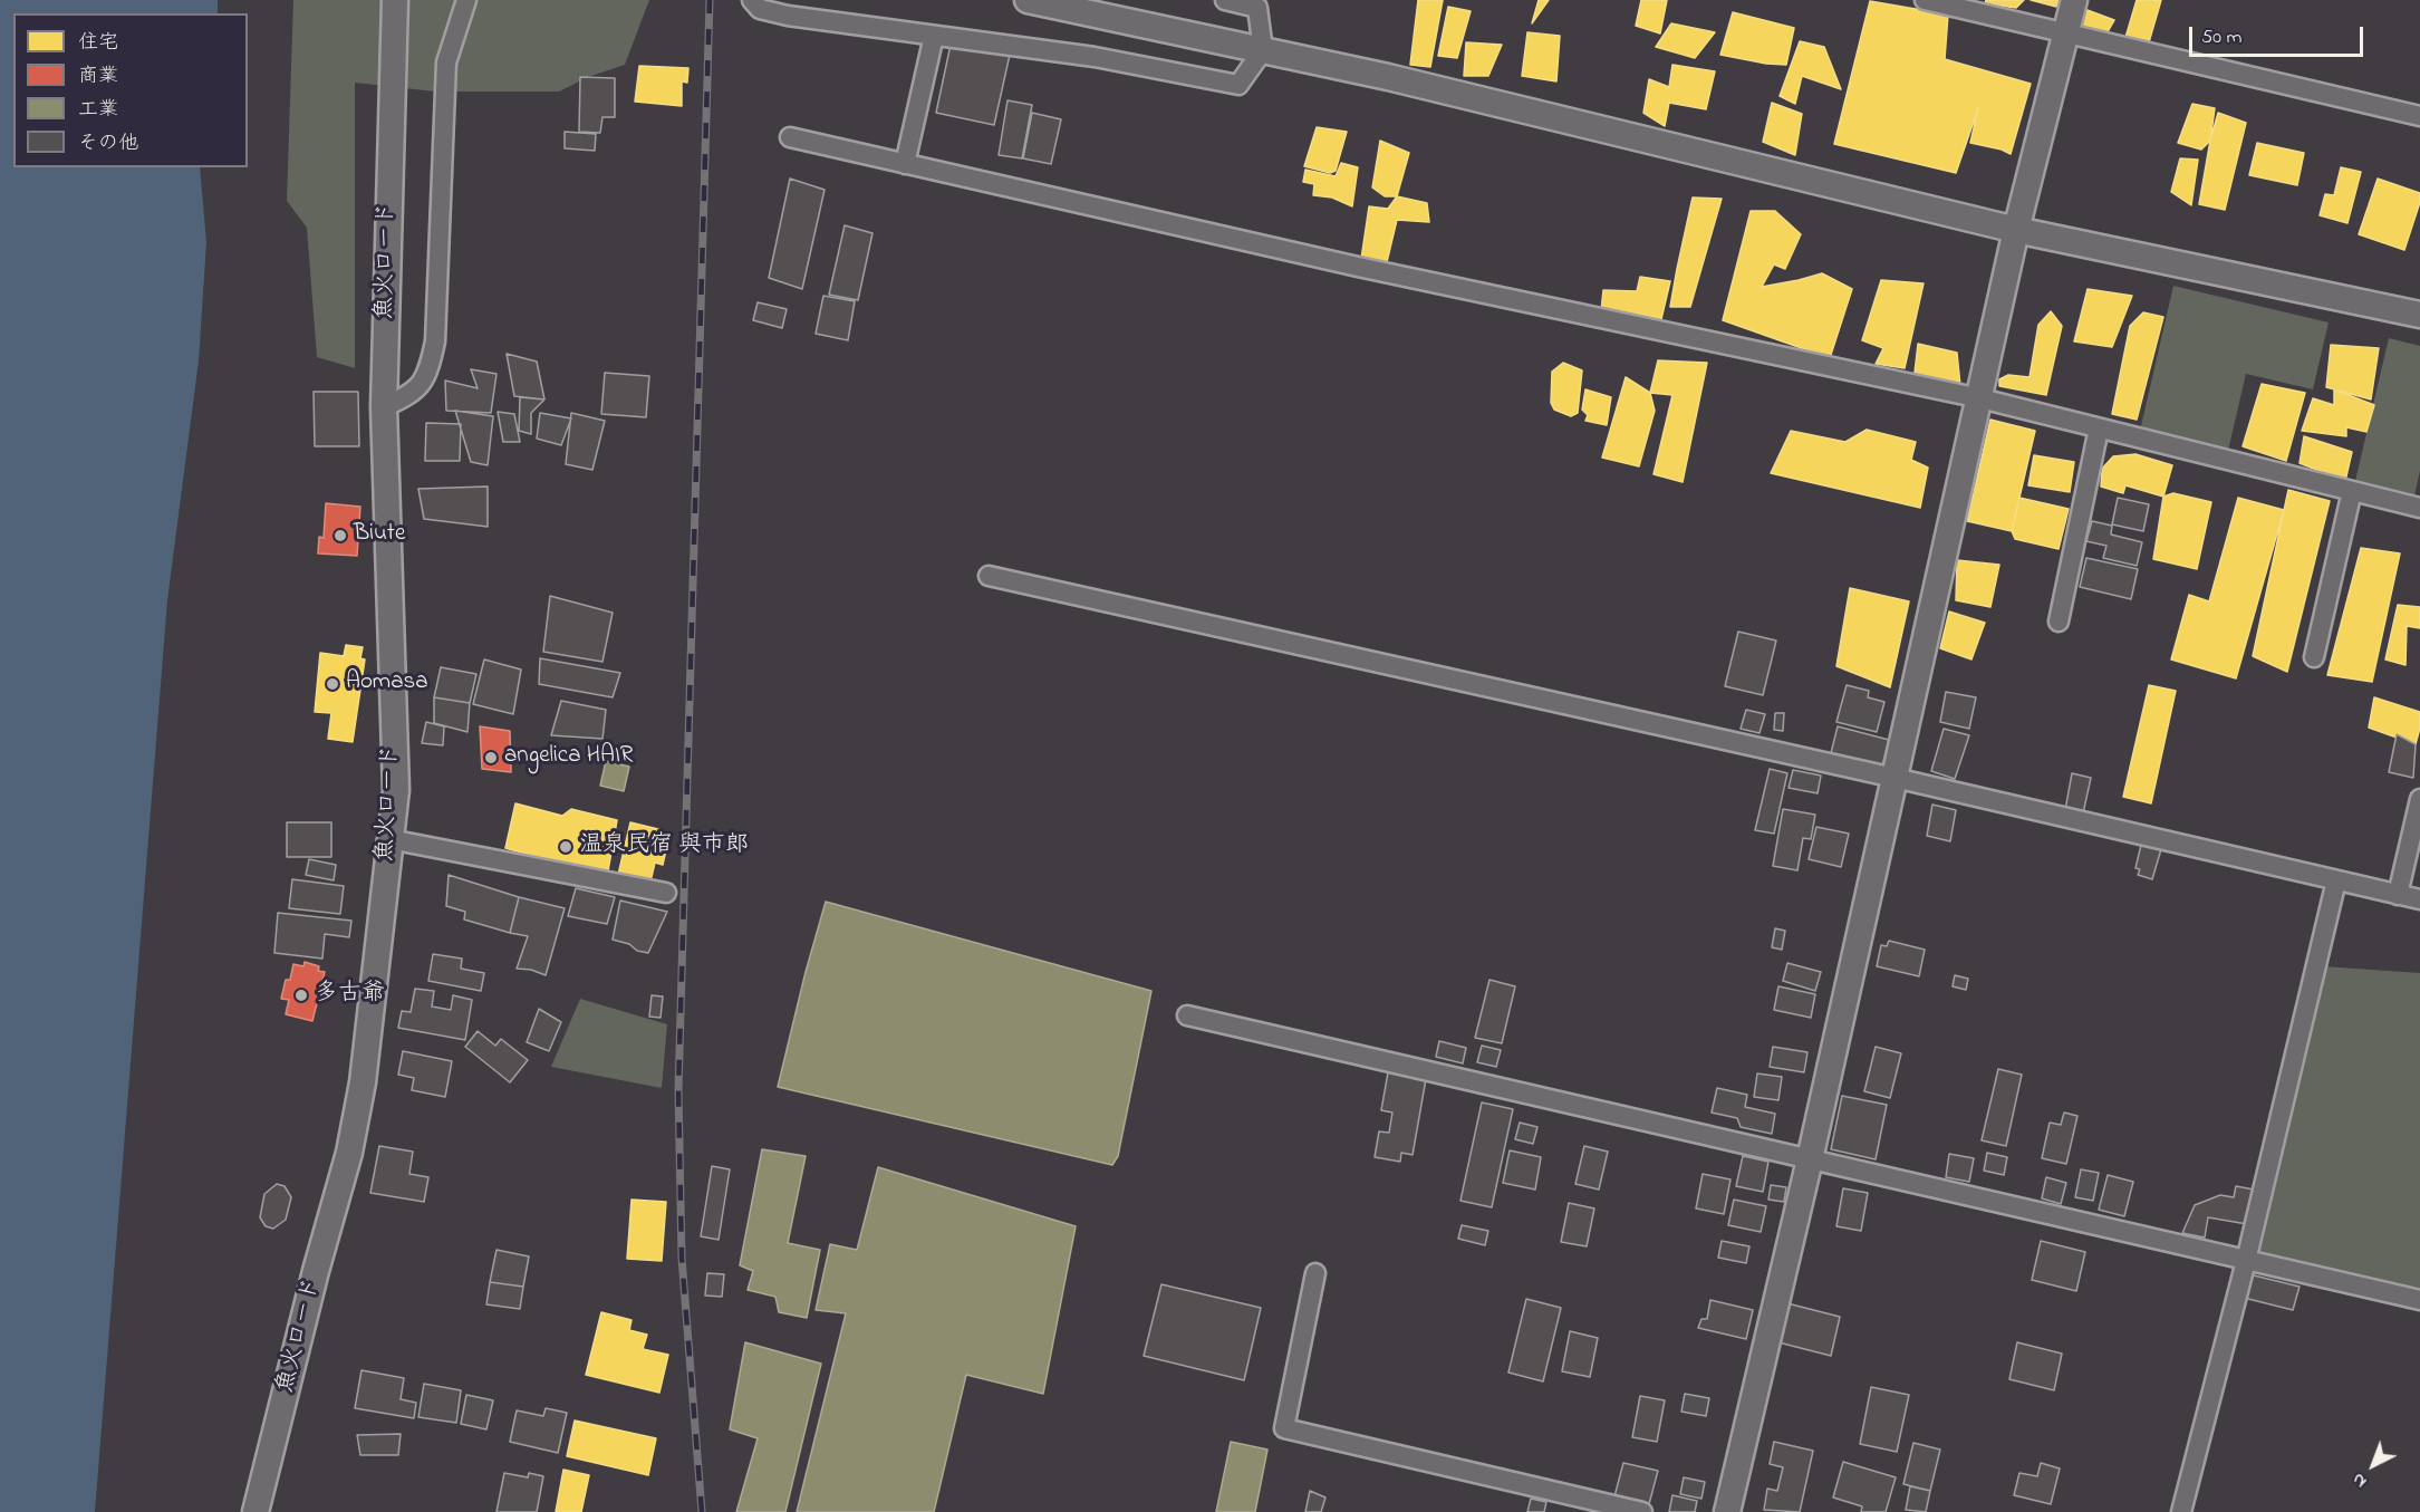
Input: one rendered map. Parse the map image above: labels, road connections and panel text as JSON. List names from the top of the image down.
{
  "streets": {
    "street": ["魚火ロード"]
  },
  "places": [
    "Biute",
    "Aomasa",
    "angelica HAIR",
    "温泉民宿 與市郎",
    "多古爺"
  ],
  "legend": [
    "住宅",
    "商業",
    "工業",
    "その他"
  ],
  "scale_bar": "50 m",
  "north": "bottom left"
}
